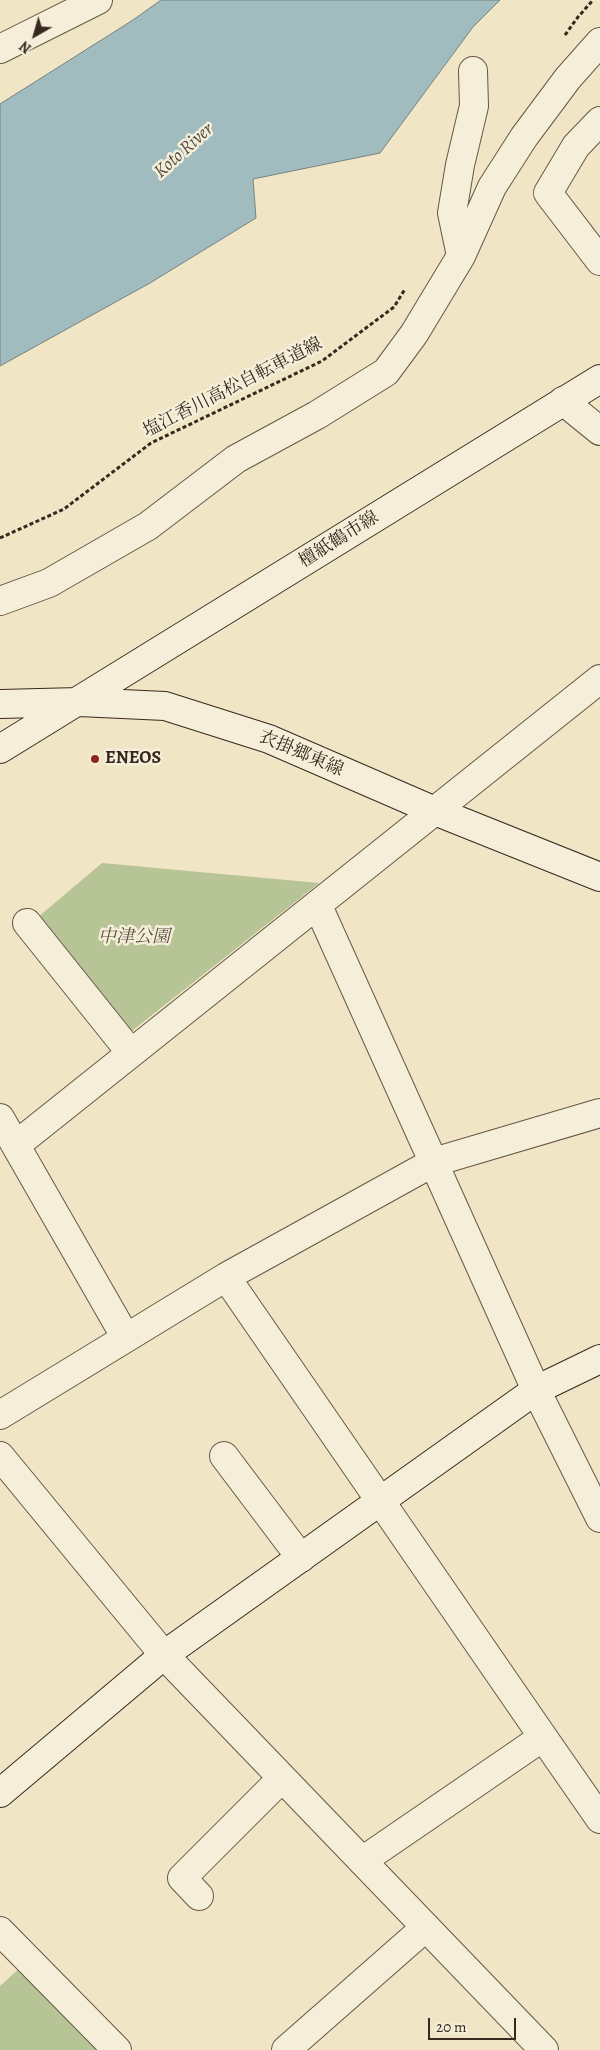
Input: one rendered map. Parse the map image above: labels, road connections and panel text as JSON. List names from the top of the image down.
{
  "streets": {
    "street": ["檀紙鶴市線", "衣掛郷東線"],
    "path": ["塩江香川高松自転車道線"]
  },
  "crossings": [
    ["檀紙鶴市線", "衣掛郷東線"]
  ],
  "water": ["Koto River"],
  "parks": ["中津公園"],
  "places": ["ENEOS"],
  "scale_bar": "20 m",
  "north": "bottom left"
}
